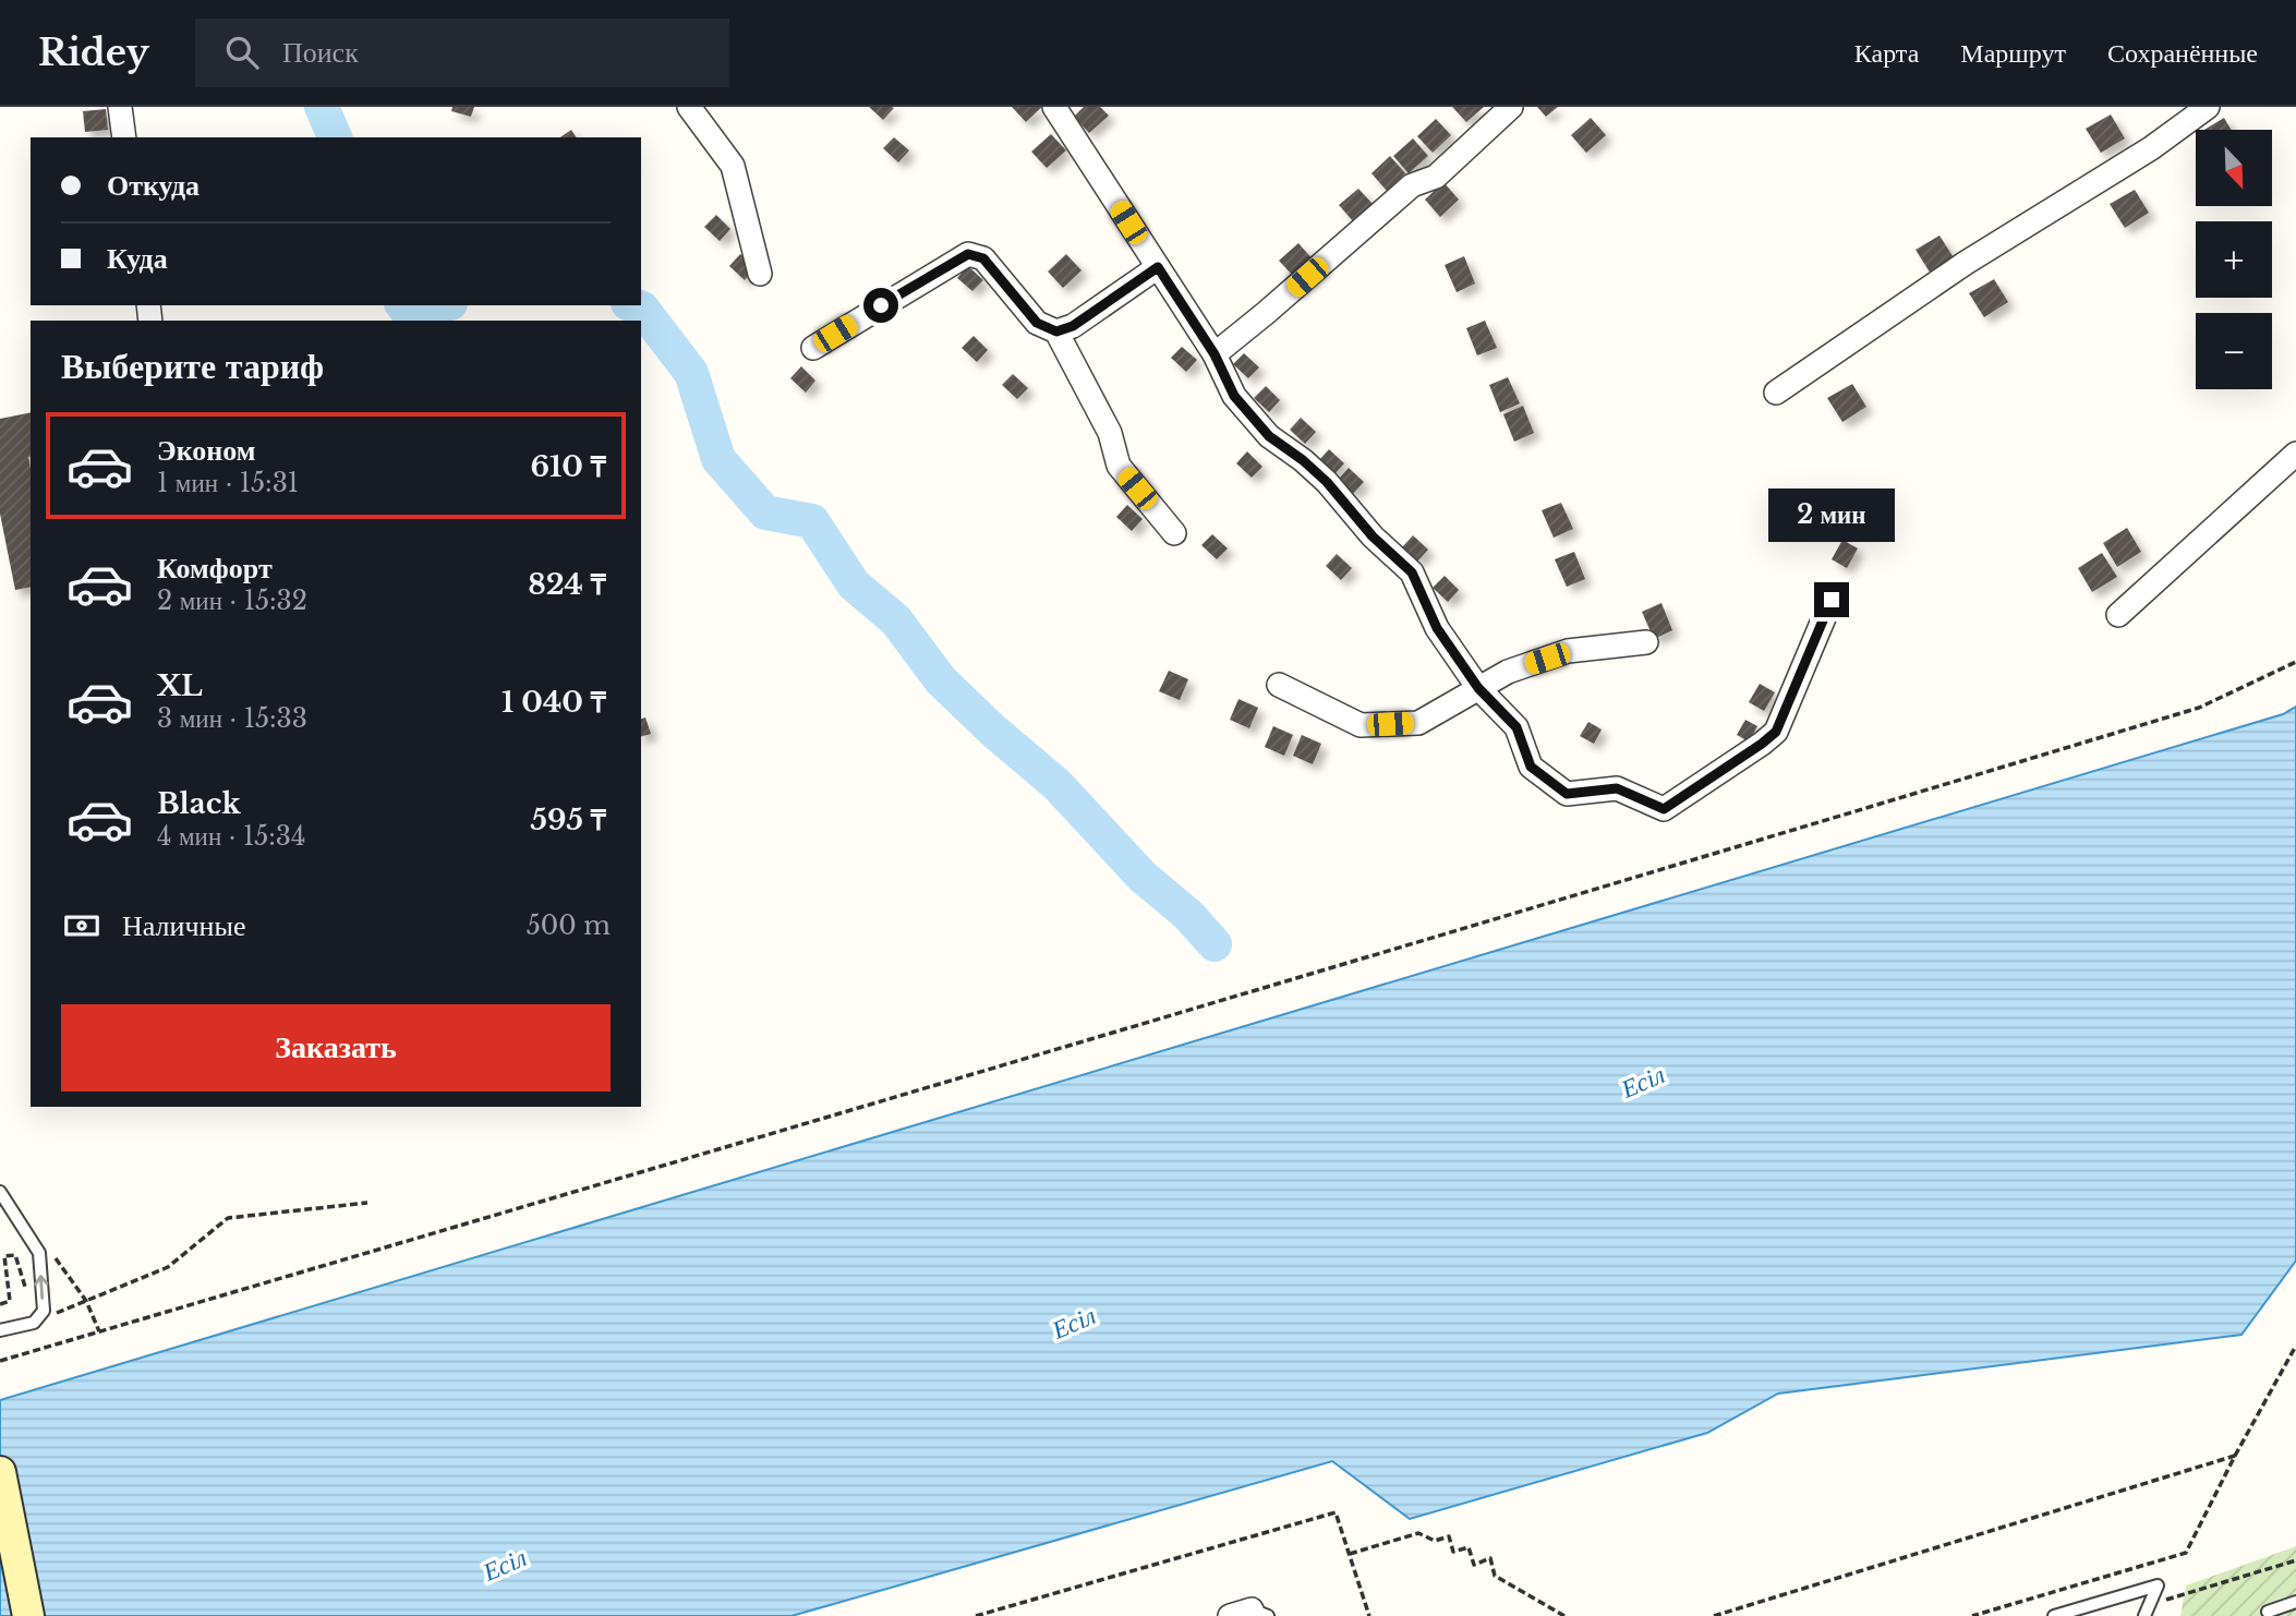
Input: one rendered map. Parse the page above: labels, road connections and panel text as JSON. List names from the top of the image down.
{
  "water": ["Есіл"],
  "north": "bottom right",
  "page": {
    "header": "Ridey",
    "search": "Поиск",
    "nav": ["Карта", "Маршрут", "Сохранённые"],
    "map_buttons": ["+", "−"],
    "banner": ["Откуда", "Куда"],
    "heading": "Выберите тариф",
    "list": [
      {
        "name": "Эконом",
        "note": "1 мин · 15:31",
        "value": "610 ₸"
      },
      {
        "name": "Комфорт",
        "note": "2 мин · 15:32",
        "value": "824 ₸"
      },
      {
        "name": "XL",
        "note": "3 мин · 15:33",
        "value": "1 040 ₸"
      },
      {
        "name": "Black",
        "note": "4 мин · 15:34",
        "value": "595 ₸"
      }
    ],
    "bubble": "2 мин",
    "pay": ["Наличные", "500 m"],
    "buttons": "Заказать"
  }
}
